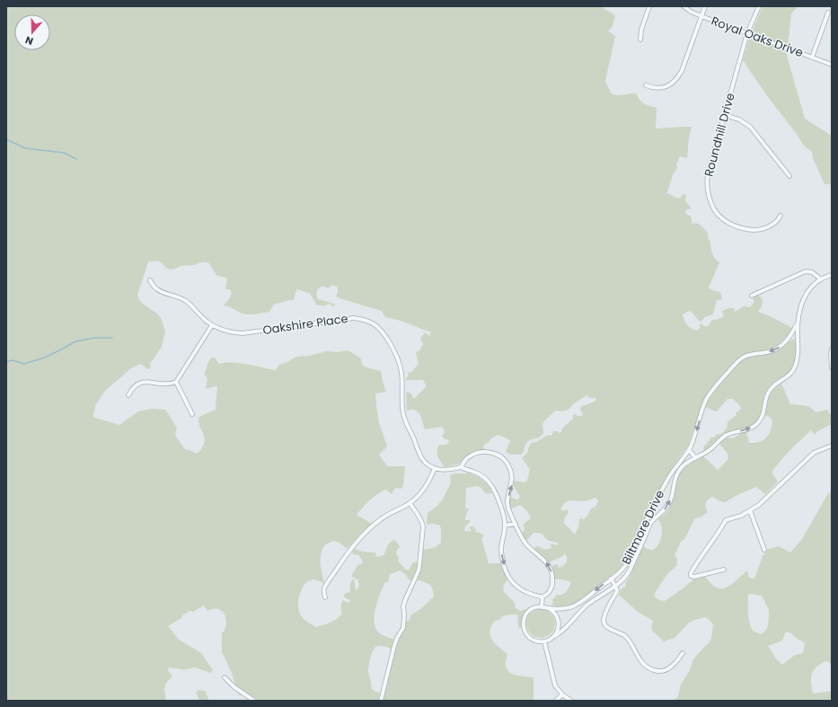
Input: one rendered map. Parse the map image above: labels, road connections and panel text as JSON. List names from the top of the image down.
{
  "streets": {
    "street": [
      "Royal Oaks Drive",
      "Roundhill Drive",
      "Oakshire Place",
      "Biltmore Drive"
    ]
  },
  "crossings": [
    ["Royal Oaks Drive", "Roundhill Drive"]
  ],
  "north": "bottom"
}
